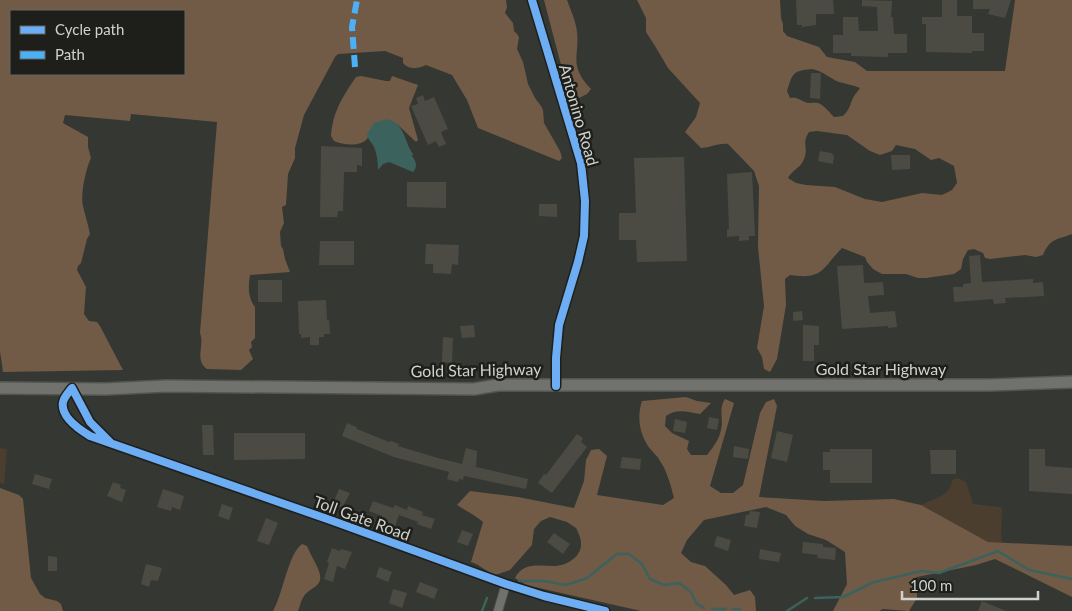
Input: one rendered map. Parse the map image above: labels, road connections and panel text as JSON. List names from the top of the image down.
{
  "streets": {
    "main road": ["Gold Star Highway"],
    "street": ["Antonino Road", "Toll Gate Road"]
  },
  "crossings": [
    ["Antonino Road", "Gold Star Highway"],
    ["Gold Star Highway", "Toll Gate Road"]
  ],
  "legend": ["Cycle path", "Path"],
  "scale_bar": "100 m"
}
